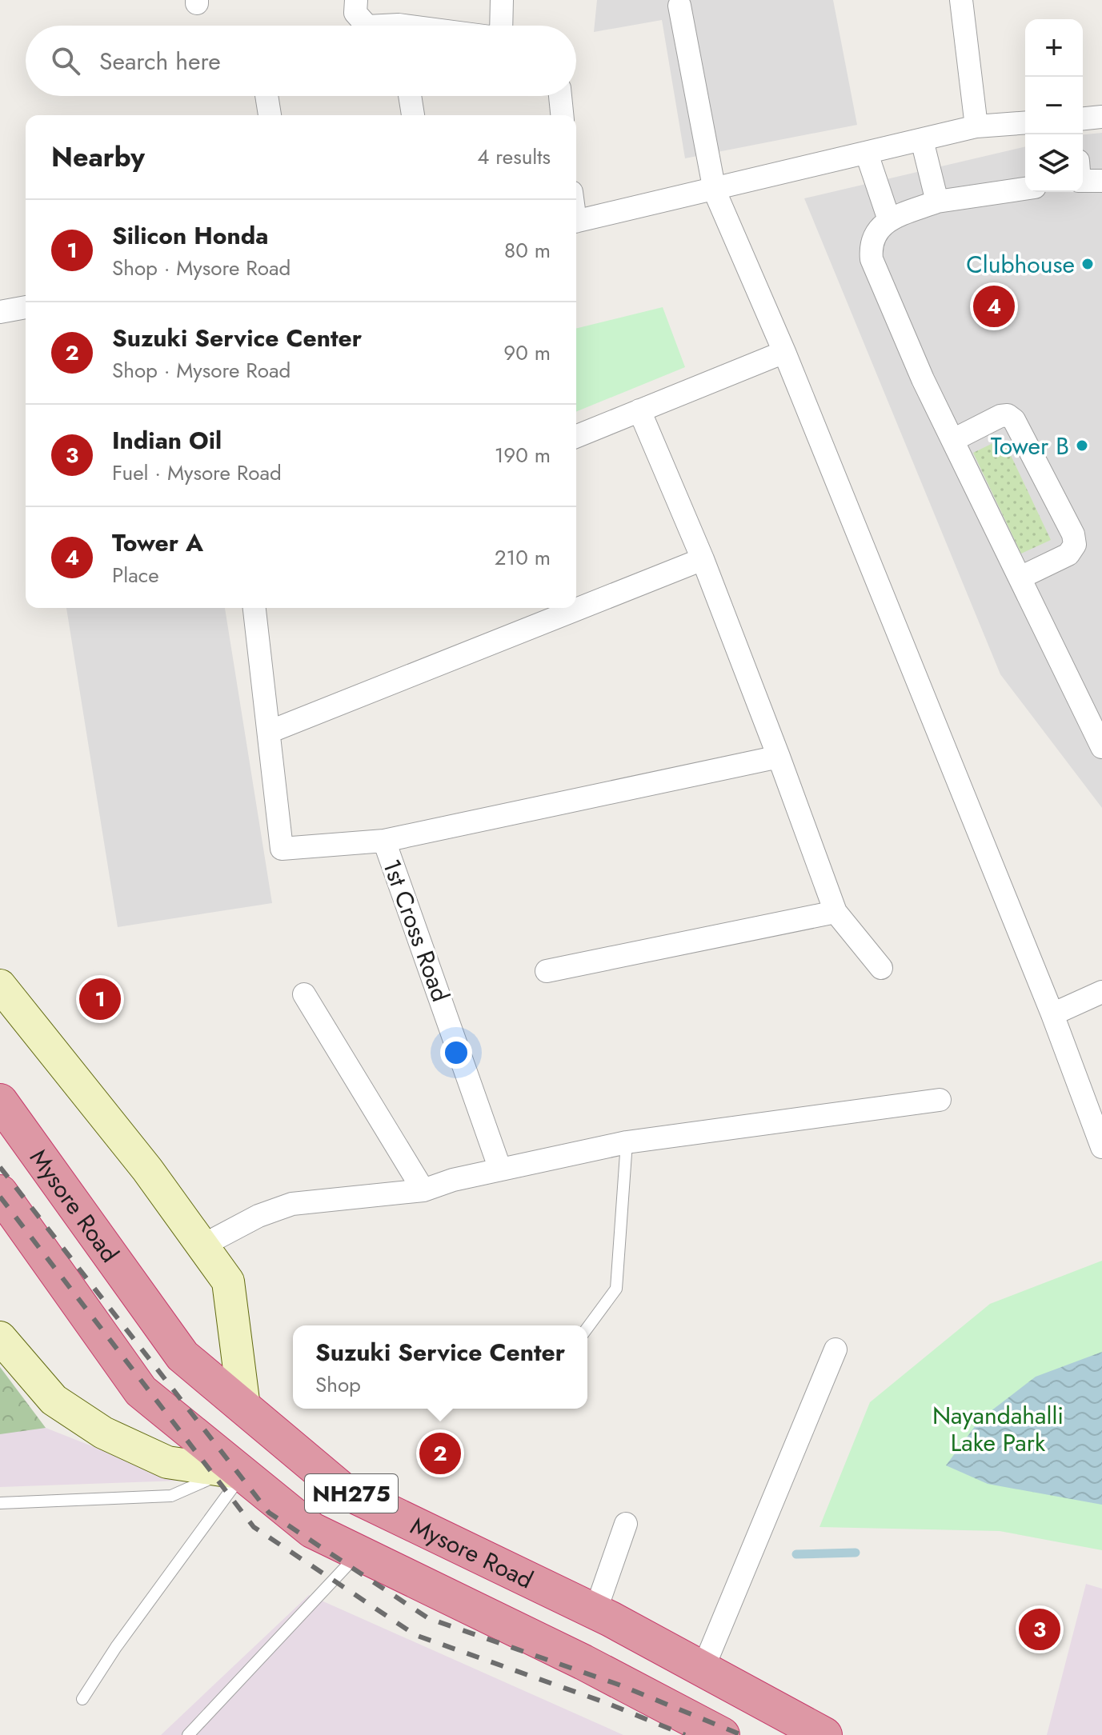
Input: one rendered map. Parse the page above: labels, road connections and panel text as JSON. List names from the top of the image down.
{
  "streets": {
    "highway": ["Mysore Road", "NH275"],
    "street": ["1st Cross Road"]
  },
  "parks": ["Nayandahalli Lake Park"],
  "places": ["Clubhouse", "Tower B"],
  "page": {
    "map_buttons": ["+", "−"],
    "search": "Search here",
    "heading": ["Nearby", "4 results"],
    "list": [
      {
        "mark": "1",
        "name": "Silicon Honda",
        "note": "Shop · Mysore Road",
        "value": "80 m"
      },
      {
        "mark": "2",
        "name": "Suzuki Service Center",
        "note": "Shop · Mysore Road",
        "value": "90 m"
      },
      {
        "mark": "3",
        "name": "Indian Oil",
        "note": "Fuel · Mysore Road",
        "value": "190 m"
      },
      {
        "mark": "4",
        "name": "Tower A",
        "note": "Place",
        "value": "210 m"
      }
    ],
    "pins": [
      "4",
      "1",
      "2",
      "3"
    ],
    "popup": ["Suzuki Service Center", "Shop"]
  }
}
